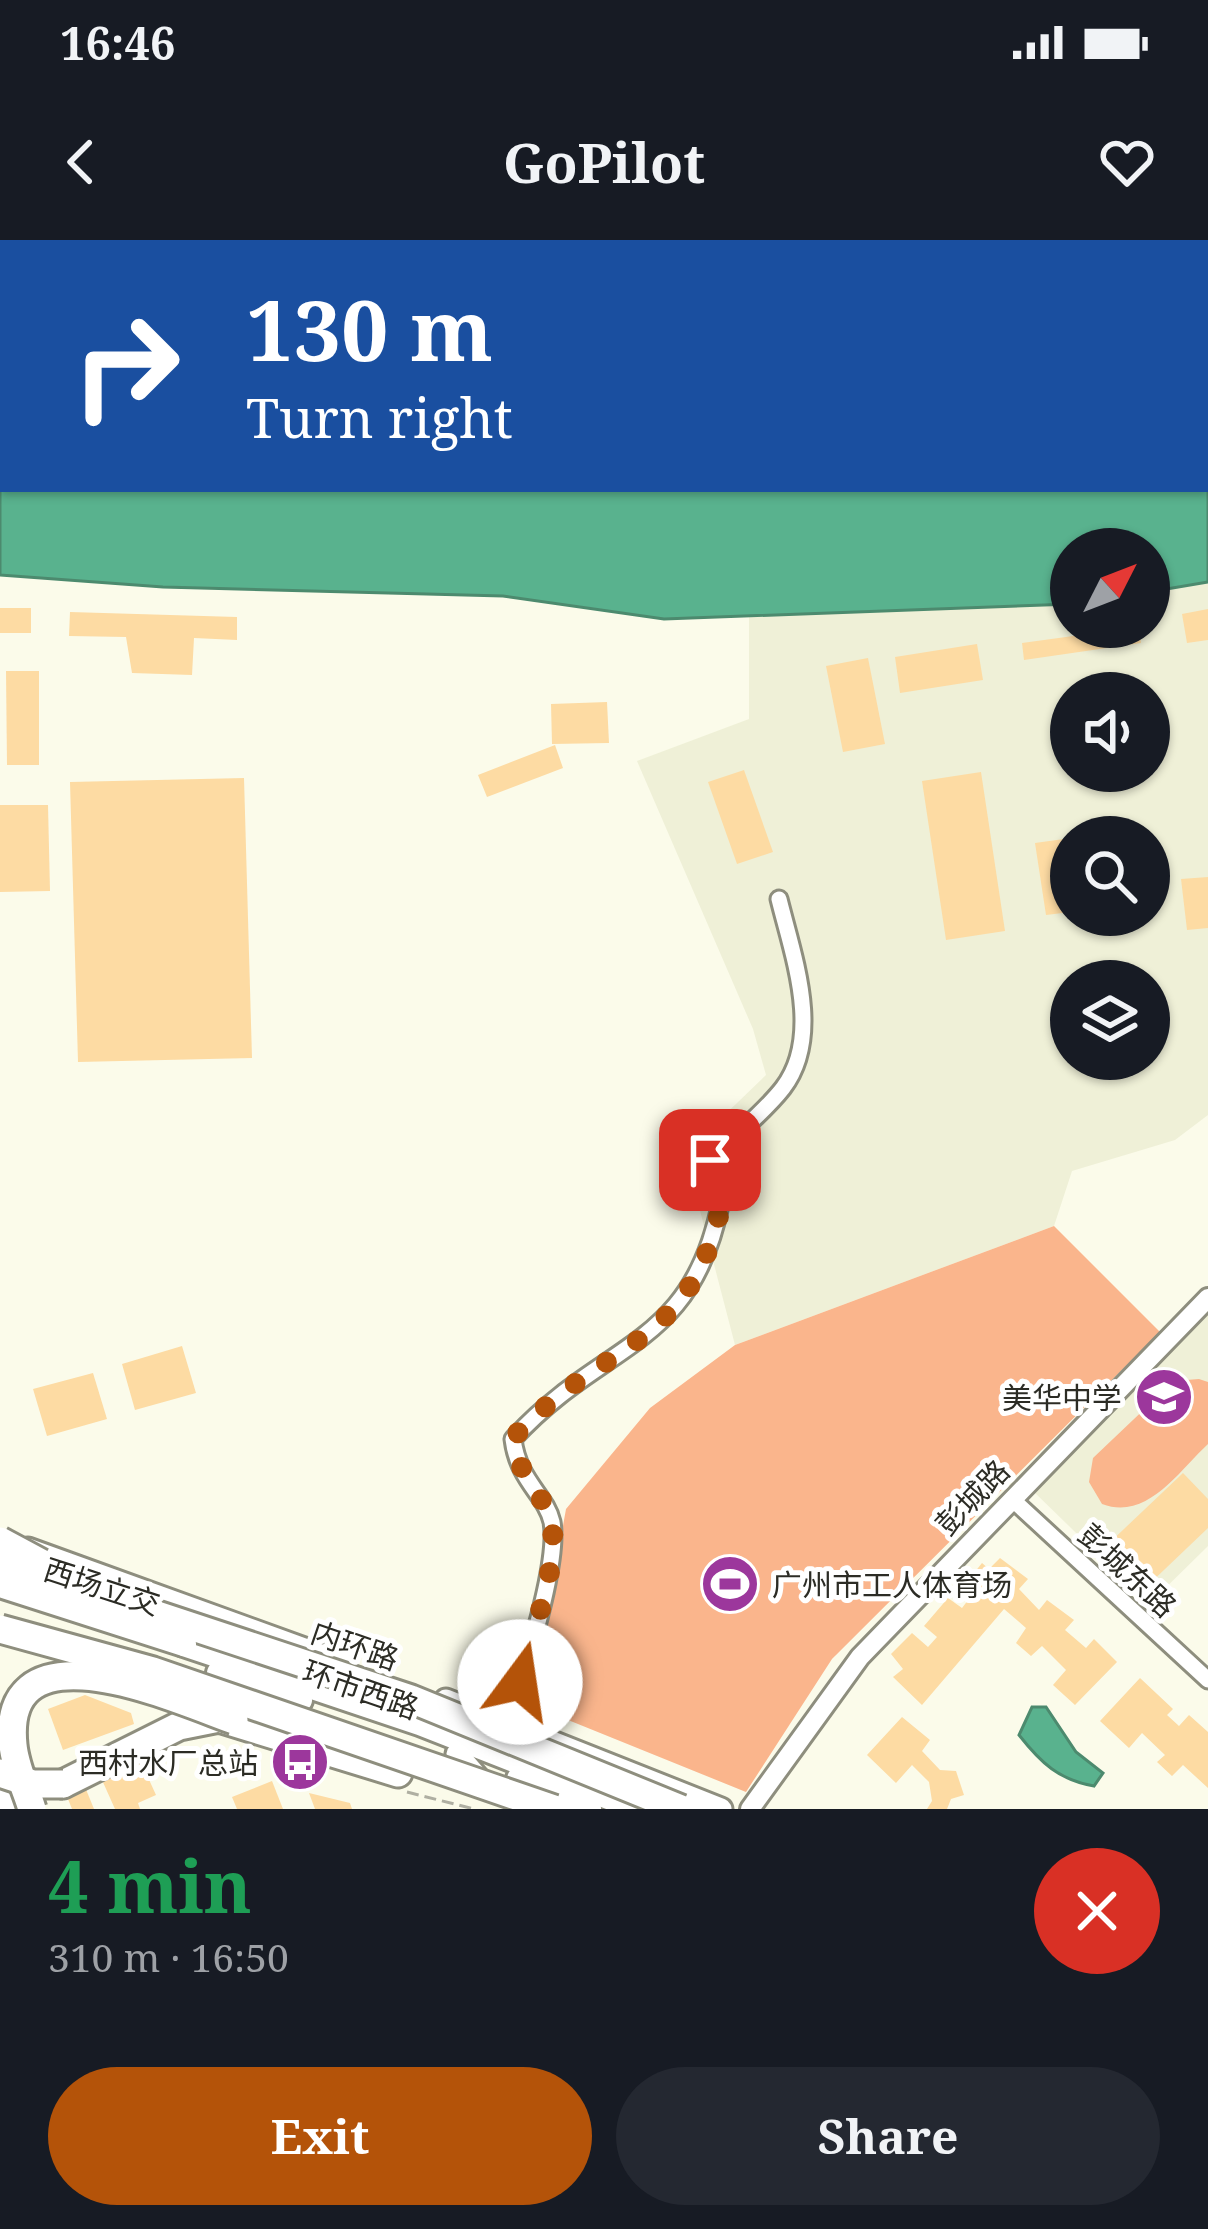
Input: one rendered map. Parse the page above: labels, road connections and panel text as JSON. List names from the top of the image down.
{
  "streets": {
    "highway": ["内环路"],
    "main road": ["西场立交", "环市西路"],
    "street": ["彭城路", "彭城东路"]
  },
  "crossings": [
    ["彭城路", "彭城东路"],
    ["西场立交", "环市西路"]
  ],
  "places": {
    "school or university": ["美华中学"],
    "sports": ["广州市工人体育场"],
    "bus stop": ["西村水厂总站"]
  },
  "north": "top right",
  "page": {
    "status": "16:46",
    "header": "GoPilot",
    "turn": ["130 m", "Turn right"],
    "heading": ["4 min", "310 m · 16:50"],
    "buttons": ["Exit", "Share"]
  }
}
